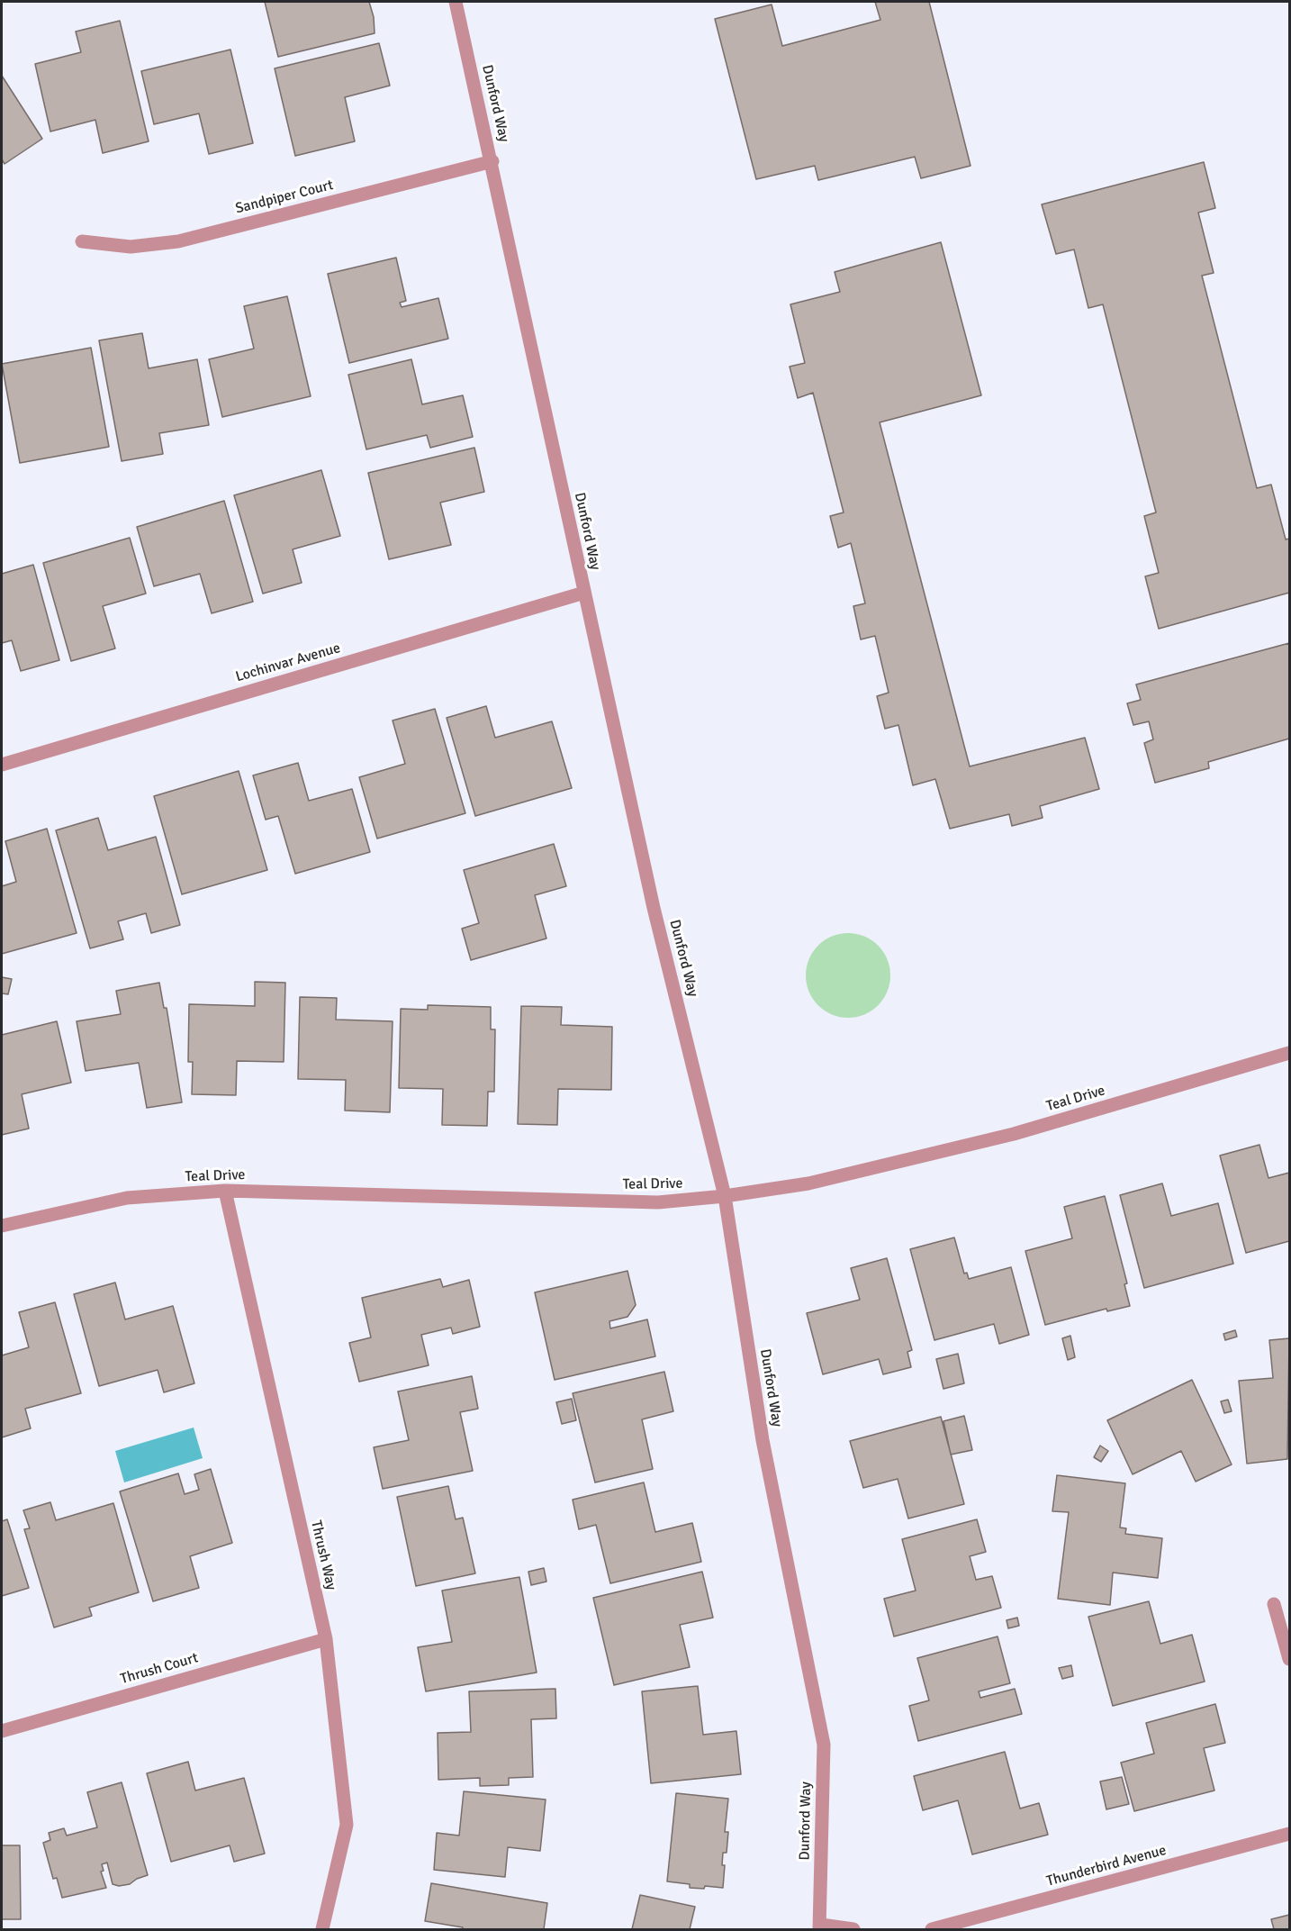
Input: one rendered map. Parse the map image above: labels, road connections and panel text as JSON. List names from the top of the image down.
{
  "streets": {
    "street": [
      "Dunford Way",
      "Sandpiper Court",
      "Lochinvar Avenue",
      "Teal Drive",
      "Thrush Way",
      "Thrush Court",
      "Thunderbird Avenue"
    ]
  },
  "crossings": [
    ["Dunford Way", "Sandpiper Court"],
    ["Dunford Way", "Lochinvar Avenue"],
    ["Dunford Way", "Teal Drive"],
    ["Teal Drive", "Thrush Way"],
    ["Thrush Way", "Thrush Court"]
  ]
}
